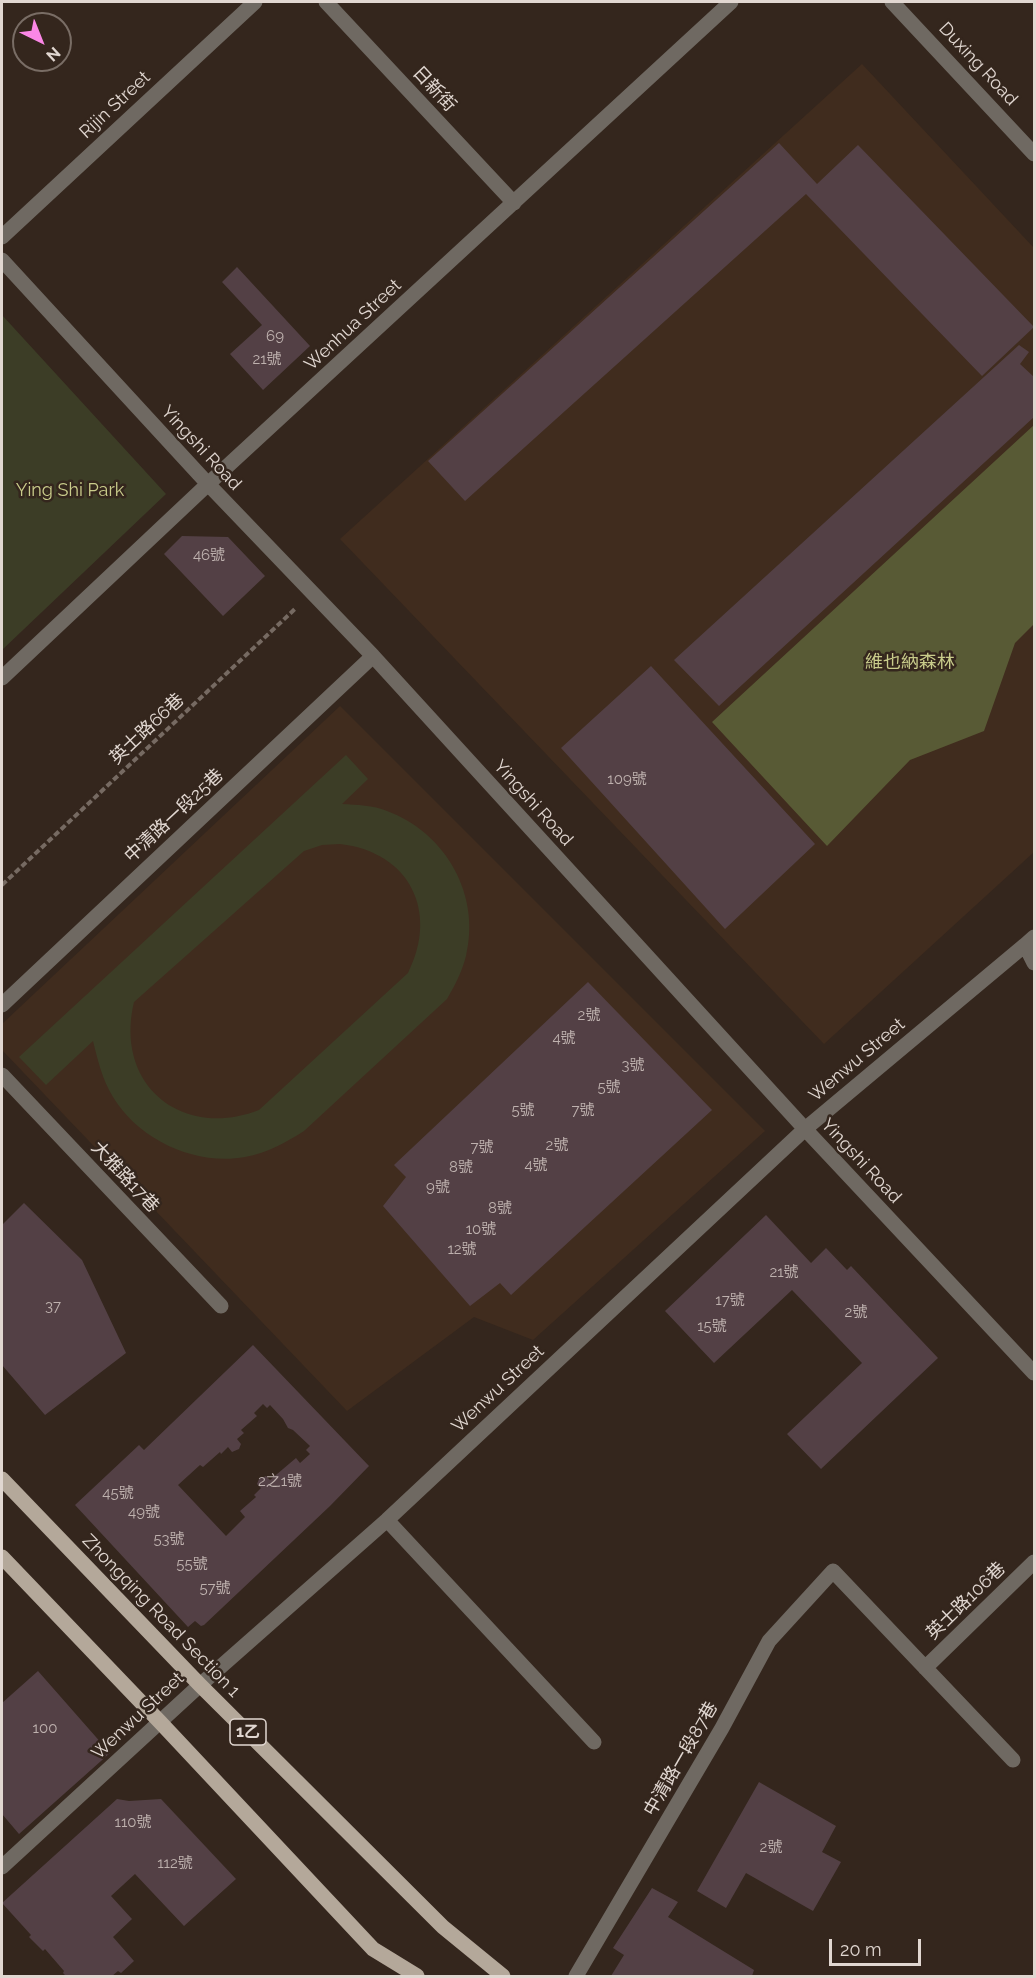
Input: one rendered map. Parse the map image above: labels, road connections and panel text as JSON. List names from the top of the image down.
{
  "streets": {
    "main road": ["Zhongqing Road Section 1", "1乙"],
    "street": [
      "Duxing Road",
      "日新街",
      "Rijin Street",
      "Wenhua Street",
      "Yingshi Road",
      "中清路一段25巷",
      "Wenwu Street",
      "大雅路17巷",
      "英士路106巷",
      "中清路一段87巷"
    ],
    "path": ["英士路66巷"]
  },
  "crossings": [
    ["日新街", "Wenhua Street"],
    ["Wenhua Street", "Yingshi Road"],
    ["Yingshi Road", "英士路66巷"],
    ["Yingshi Road", "中清路一段25巷"],
    ["Yingshi Road", "Wenwu Street"],
    ["Wenwu Street", "Zhongqing Road Section 1"],
    ["英士路106巷", "中清路一段87巷"]
  ],
  "parks": ["Ying Shi Park", "維也納森林"],
  "house_numbers": [
    "69",
    "21號",
    "46號",
    "109號",
    "2號",
    "4號",
    "3號",
    "5號",
    "5號",
    "7號",
    "2號",
    "7號",
    "4號",
    "8號",
    "9號",
    "8號",
    "10號",
    "12號",
    "21號",
    "17號",
    "37",
    "2號",
    "15號",
    "2之1號",
    "45號",
    "49號",
    "53號",
    "55號",
    "57號",
    "100",
    "110號",
    "2號",
    "112號"
  ],
  "scale_bar": "20 m",
  "north": "bottom right"
}
